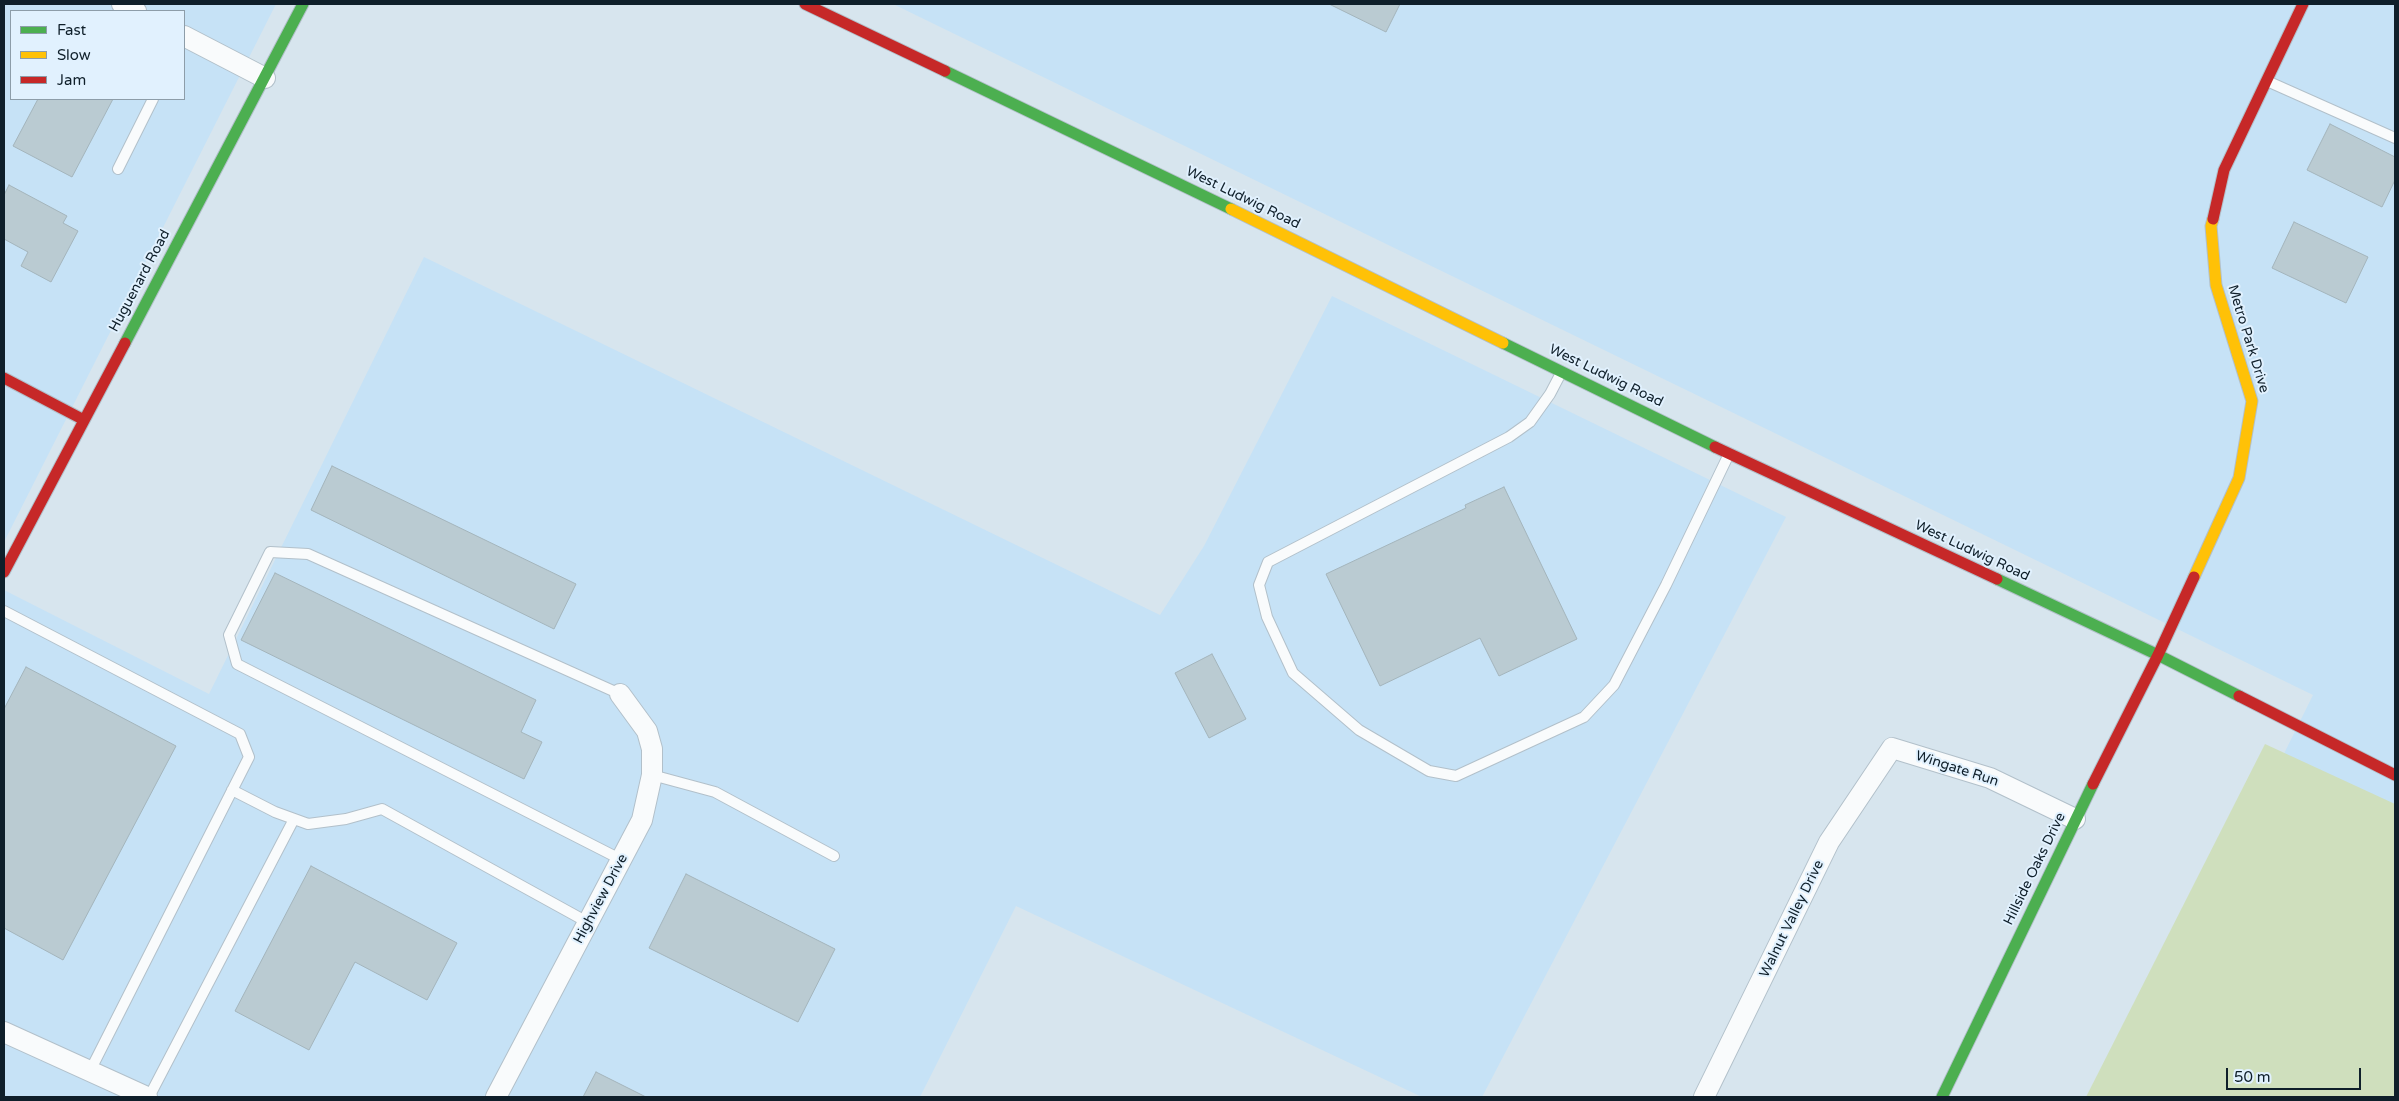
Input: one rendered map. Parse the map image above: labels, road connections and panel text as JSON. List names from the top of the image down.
{
  "streets": {
    "main road": [
      "West Ludwig Road",
      "Huguenard Road",
      "Metro Park Drive",
      "Hillside Oaks Drive"
    ],
    "street": ["Wingate Run", "Highview Drive", "Walnut Valley Drive"]
  },
  "crossings": [
    ["West Ludwig Road", "Metro Park Drive"],
    ["West Ludwig Road", "Hillside Oaks Drive"],
    ["Metro Park Drive", "Hillside Oaks Drive"],
    ["Wingate Run", "Hillside Oaks Drive"],
    ["Wingate Run", "Walnut Valley Drive"]
  ],
  "legend": ["Fast", "Slow", "Jam"],
  "scale_bar": "50 m"
}
